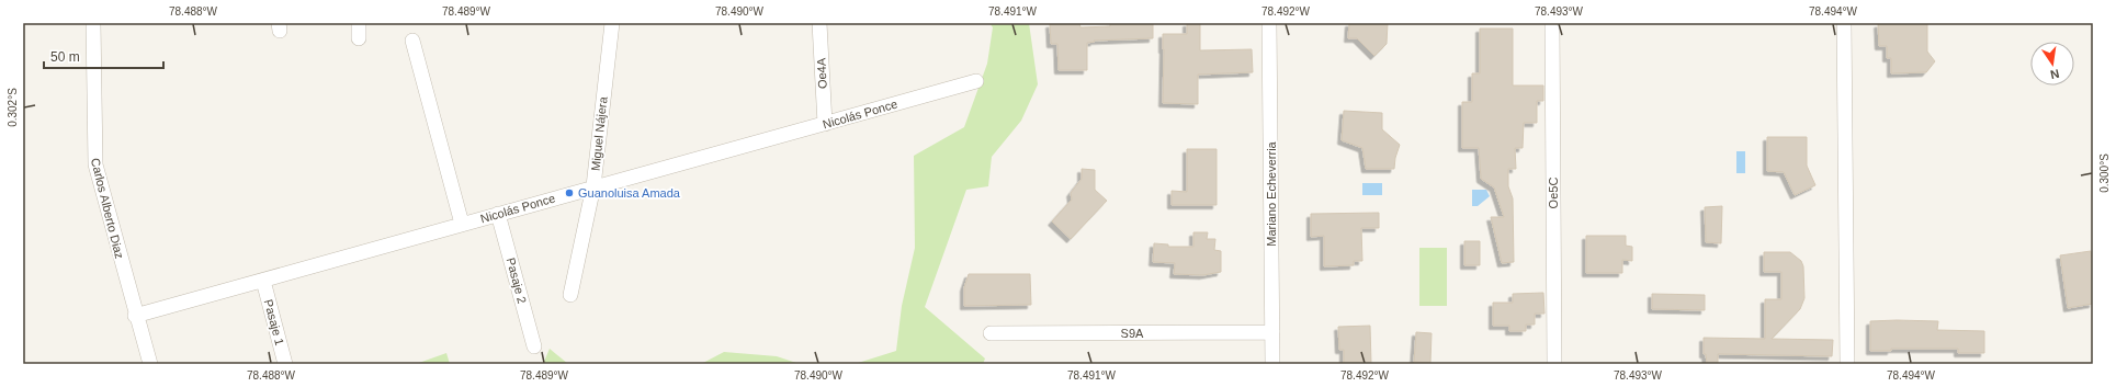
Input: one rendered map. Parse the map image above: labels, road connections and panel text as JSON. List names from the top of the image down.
{
  "streets": {
    "street": [
      "Oe4A",
      "Nicolás Ponce",
      "Miguel Nájera",
      "Oe5C",
      "Mariano Echeverria",
      "Carlos Alberto Diaz",
      "Pasaje 2",
      "Pasaje 1",
      "S9A"
    ]
  },
  "crossings": [
    ["Oe4A", "Nicolás Ponce"],
    ["Nicolás Ponce", "Miguel Nájera"],
    ["Nicolás Ponce", "Carlos Alberto Diaz"],
    ["Nicolás Ponce", "Pasaje 2"],
    ["Nicolás Ponce", "Pasaje 1"],
    ["Mariano Echeverria", "S9A"]
  ],
  "places": ["Guanoluisa Amada"],
  "scale_bar": "50 m",
  "north": "bottom",
  "coordinates": [
    "78.488°W",
    "78.489°W",
    "78.490°W",
    "78.491°W",
    "78.492°W",
    "78.493°W",
    "78.494°W",
    "0.302°S",
    "0.300°S"
  ]
}
